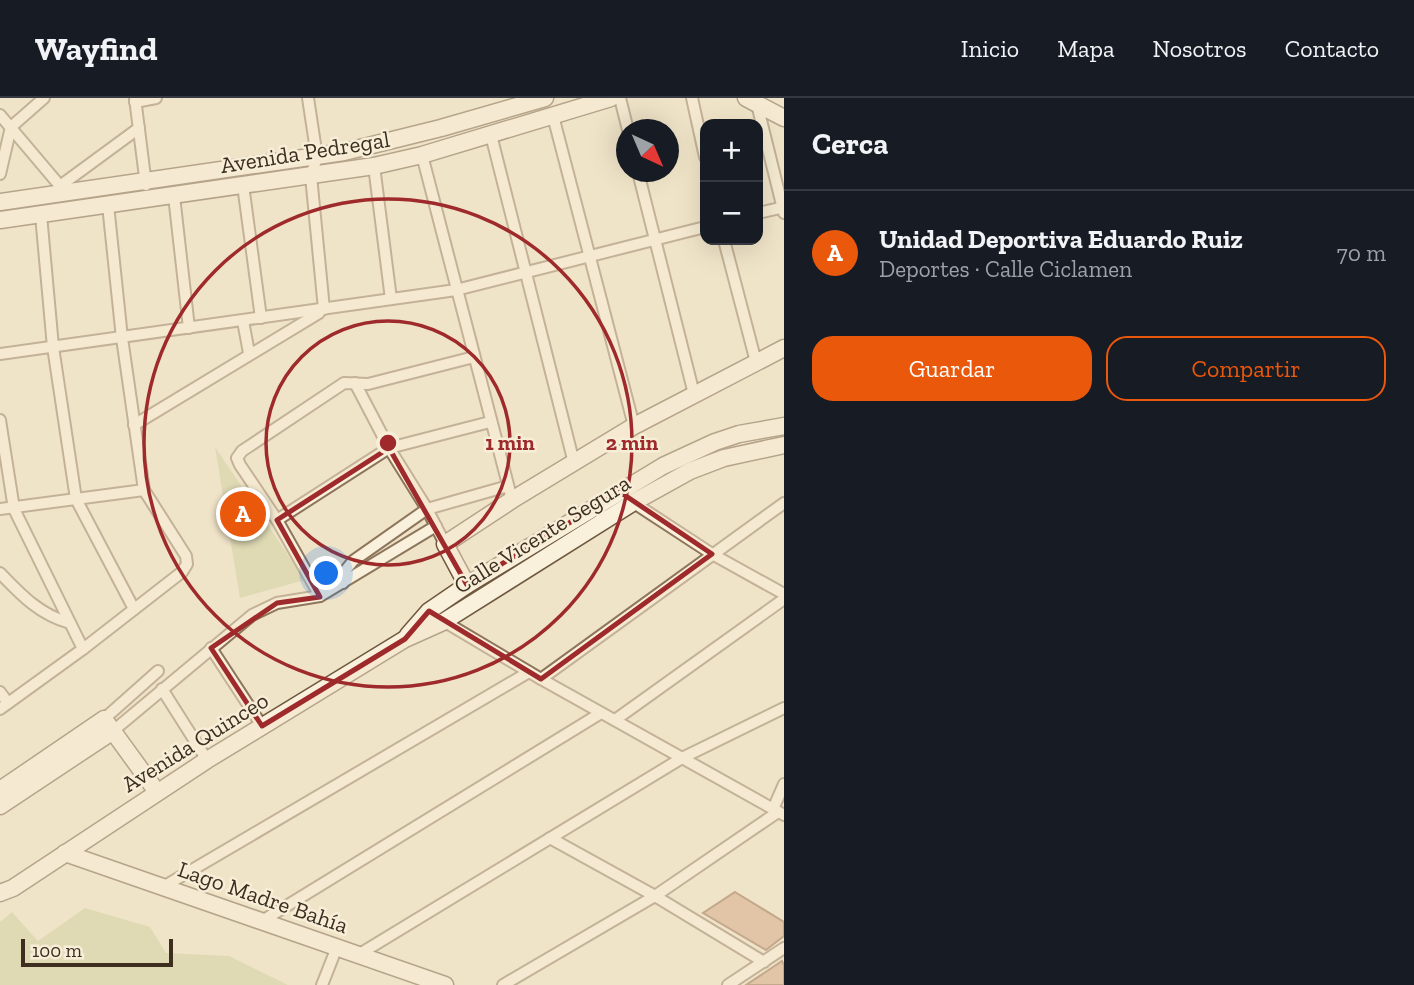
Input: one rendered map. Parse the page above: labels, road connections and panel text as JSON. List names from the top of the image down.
{
  "streets": {
    "street": [
      "Avenida Pedregal",
      "Calle Vicente Segura",
      "Avenida Quinceo",
      "Lago Madre Bahía"
    ]
  },
  "crossings": [
    ["Calle Vicente Segura", "Avenida Quinceo"],
    ["Avenida Quinceo", "Lago Madre Bahía"]
  ],
  "scale_bar": "100 m",
  "north": "bottom right",
  "page": {
    "header": "Wayfind",
    "nav": [
      "Inicio",
      "Mapa",
      "Nosotros",
      "Contacto"
    ],
    "heading": "Cerca",
    "map_buttons": ["+", "−"],
    "list": [
      {
        "mark": "A",
        "name": "Unidad Deportiva Eduardo Ruiz",
        "note": "Deportes · Calle Ciclamen",
        "value": "70 m"
      }
    ],
    "buttons": ["Guardar", "Compartir"],
    "pins": "A",
    "scale": "100 m"
  },
  "rings": ["1 min", "2 min"]
}
